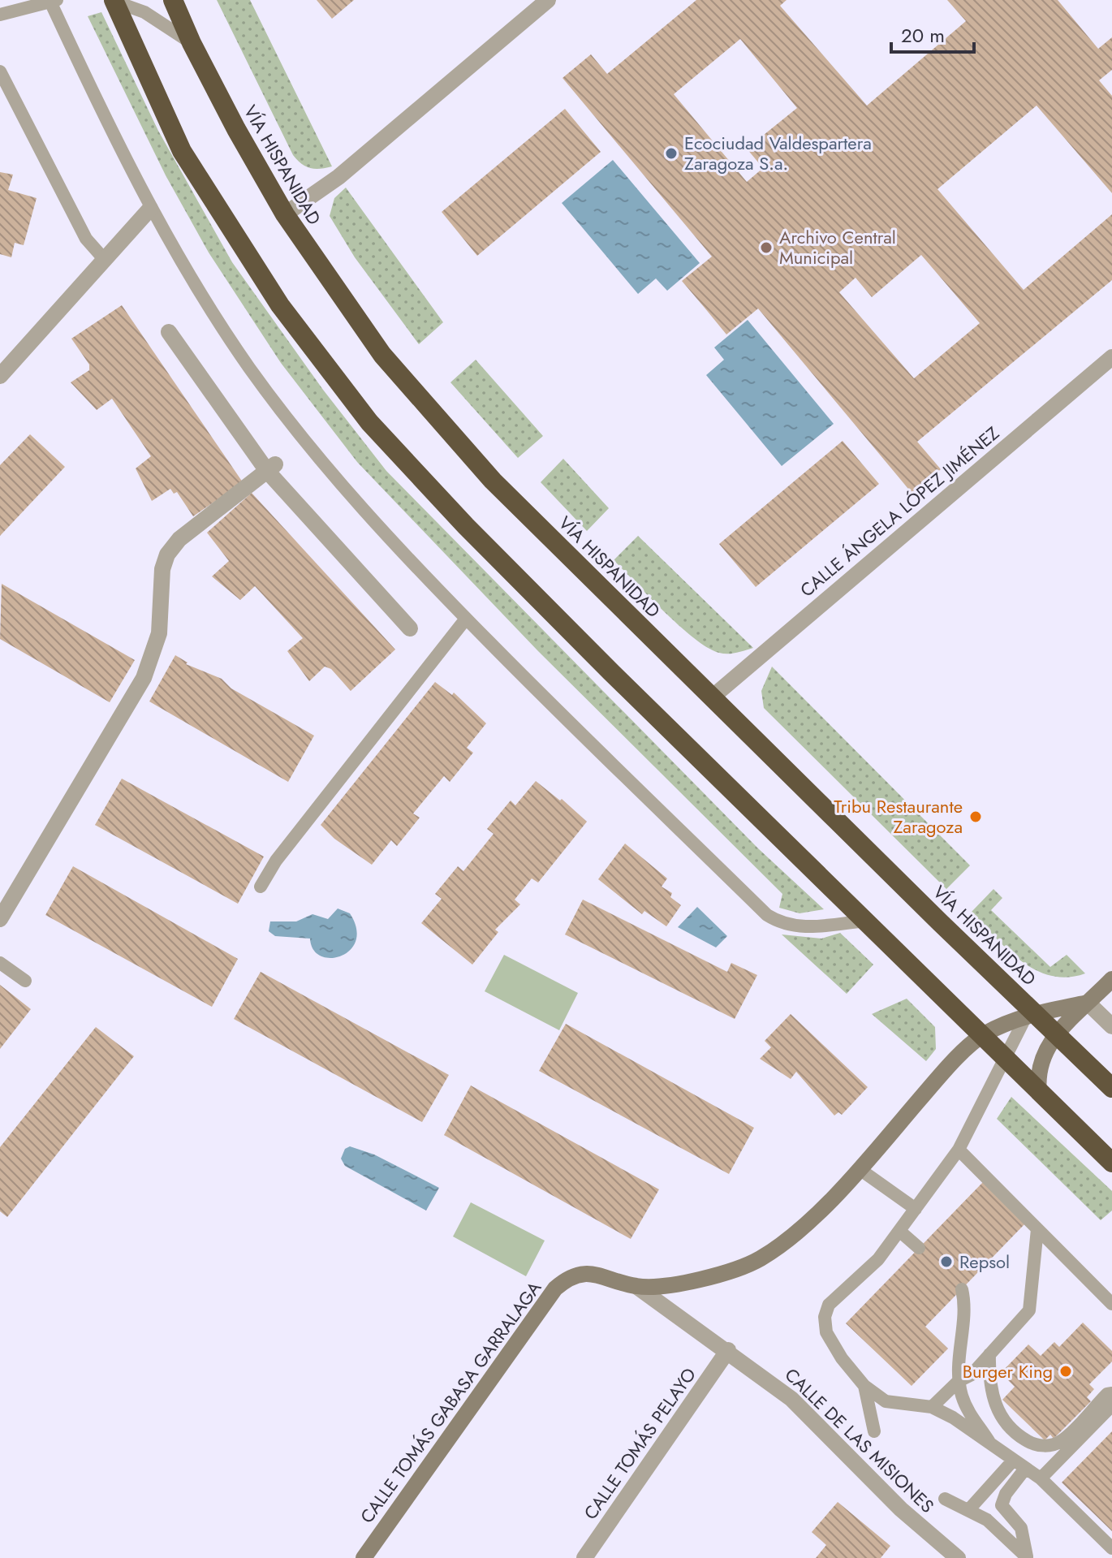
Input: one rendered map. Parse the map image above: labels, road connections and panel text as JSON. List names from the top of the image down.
{
  "streets": {
    "highway": ["VÍA HISPANIDAD"],
    "street": [
      "CALLE ÁNGELA LÓPEZ JIMÉNEZ",
      "CALLE TOMÁS GABASA GARRALAGA",
      "CALLE DE LAS MISIONES",
      "CALLE TOMÁS PELAYO"
    ]
  },
  "crossings": [
    ["VÍA HISPANIDAD", "CALLE ÁNGELA LÓPEZ JIMÉNEZ"],
    ["CALLE TOMÁS GABASA GARRALAGA", "CALLE DE LAS MISIONES"],
    ["CALLE DE LAS MISIONES", "CALLE TOMÁS PELAYO"]
  ],
  "places": [
    "Ecociudad Valdespartera Zaragoza S.a.",
    "Archivo Central Municipal",
    "Tribu Restaurante Zaragoza",
    "Repsol",
    "Burger King"
  ],
  "scale_bar": "20 m"
}
